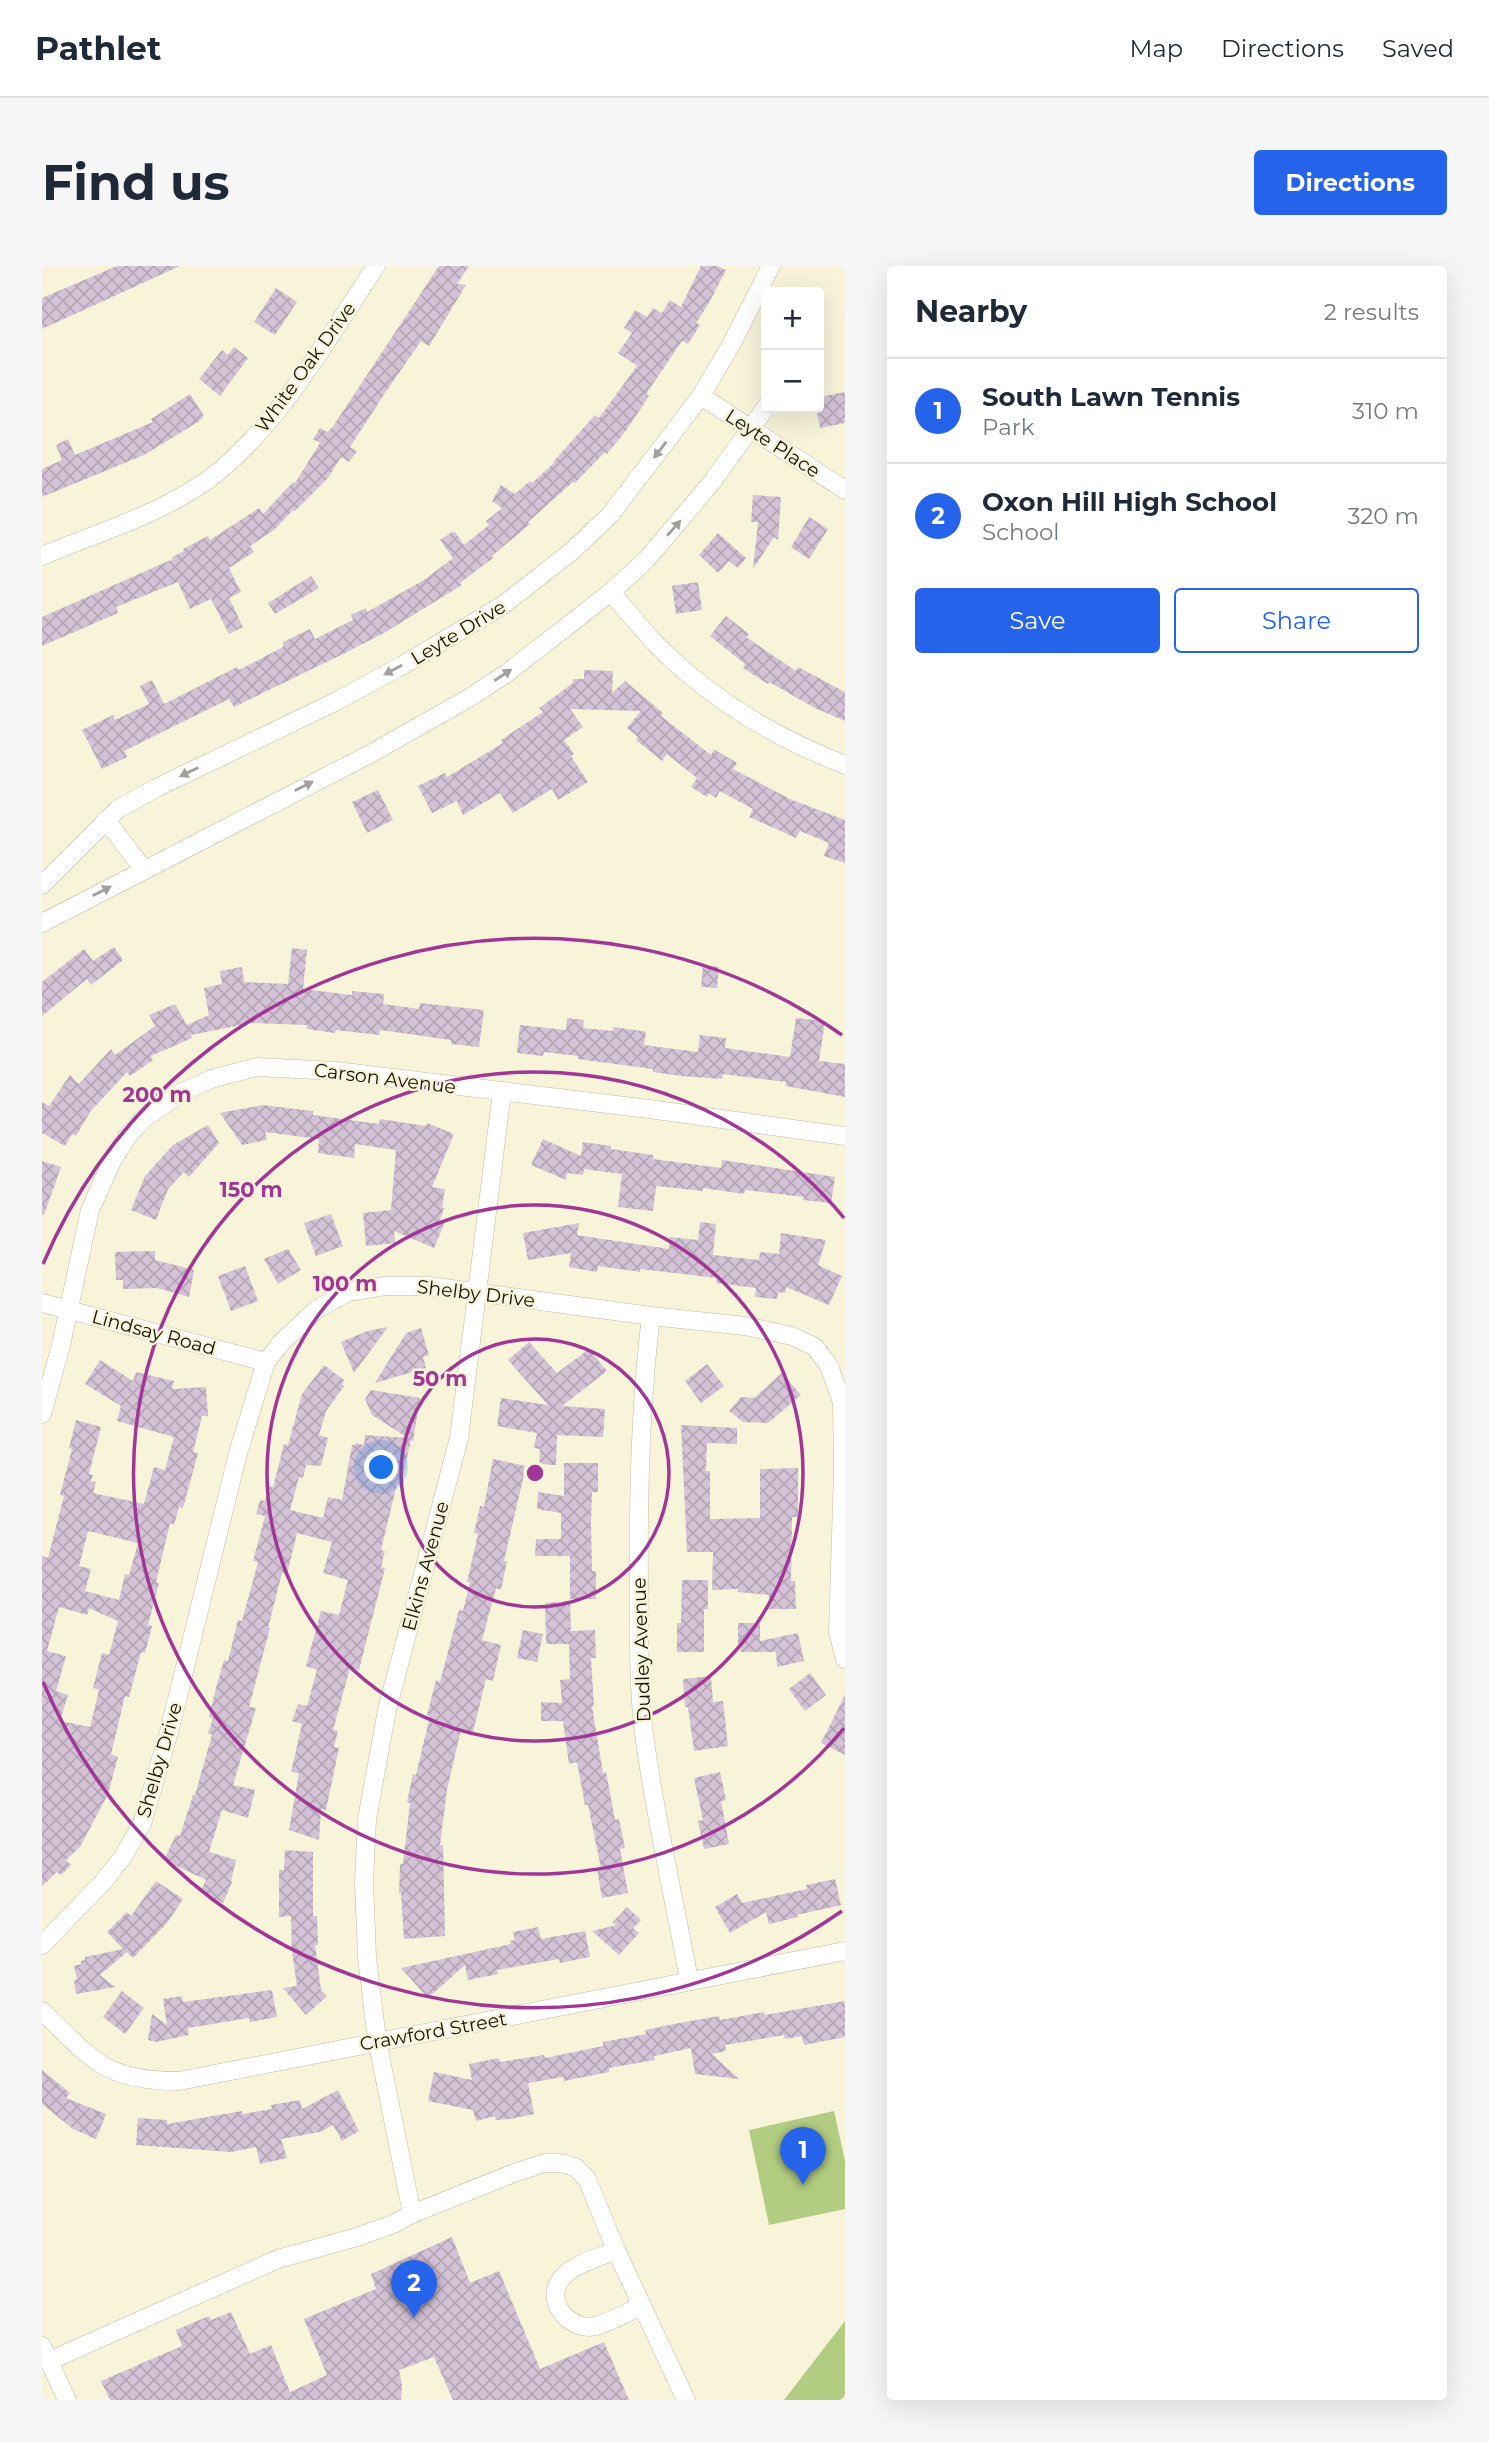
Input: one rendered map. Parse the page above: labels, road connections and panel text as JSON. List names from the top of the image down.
{
  "streets": {
    "street": [
      "White Oak Drive",
      "Leyte Place",
      "Leyte Drive",
      "Carson Avenue",
      "Shelby Drive",
      "Lindsay Road",
      "Elkins Avenue",
      "Dudley Avenue",
      "Crawford Street"
    ]
  },
  "crossings": [
    ["Leyte Place", "Leyte Drive"],
    ["Carson Avenue", "Lindsay Road"],
    ["Carson Avenue", "Elkins Avenue"],
    ["Shelby Drive", "Lindsay Road"],
    ["Shelby Drive", "Elkins Avenue"],
    ["Shelby Drive", "Dudley Avenue"],
    ["Elkins Avenue", "Crawford Street"],
    ["Dudley Avenue", "Crawford Street"]
  ],
  "page": {
    "header": "Pathlet",
    "nav": ["Map", "Directions", "Saved"],
    "buttons": [
      "Directions",
      ["Save", "Share"]
    ],
    "title": "Find us",
    "heading": ["Nearby", "2 results"],
    "map_buttons": ["+", "−"],
    "list": [
      {
        "mark": "1",
        "name": "South Lawn Tennis",
        "note": "Park",
        "value": "310 m"
      },
      {
        "mark": "2",
        "name": "Oxon Hill High School",
        "note": "School",
        "value": "320 m"
      }
    ],
    "pins": ["1", "2"]
  },
  "rings": [
    "200 m",
    "150 m",
    "100 m",
    "50 m"
  ]
}
